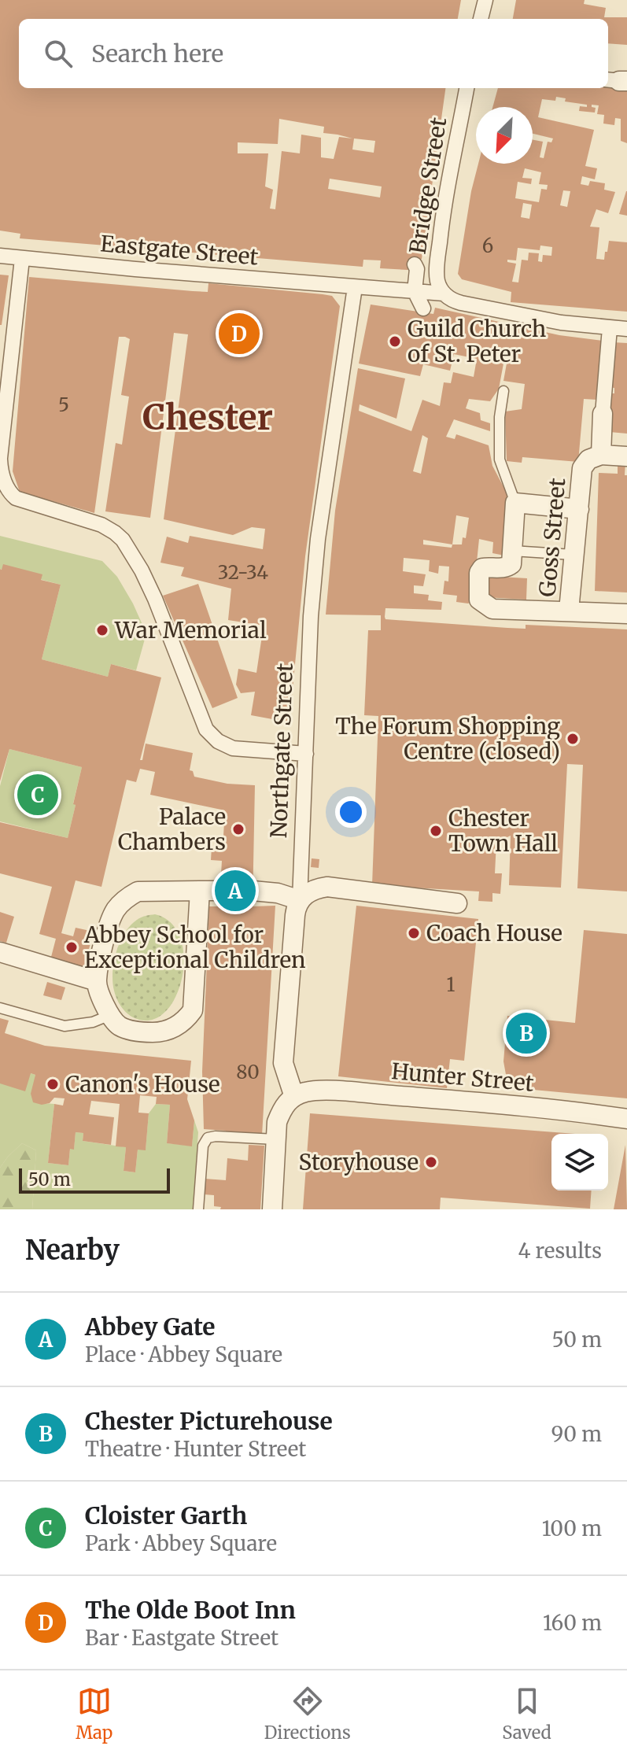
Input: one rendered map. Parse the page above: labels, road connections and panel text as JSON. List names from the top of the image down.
{
  "streets": {
    "street": [
      "Bridge Street",
      "Eastgate Street",
      "Goss Street",
      "Northgate Street",
      "Hunter Street"
    ]
  },
  "crossings": [
    ["Bridge Street", "Eastgate Street"],
    ["Eastgate Street", "Northgate Street"],
    ["Northgate Street", "Hunter Street"]
  ],
  "districts": ["Chester"],
  "places": [
    "Guild Church of St. Peter",
    "War Memorial",
    "The Forum Shopping Centre (closed)",
    "Palace Chambers",
    "Chester Town Hall",
    "Coach House",
    "Abbey School for Exceptional Children",
    "Canon's House",
    "Storyhouse"
  ],
  "house_numbers": [
    "6",
    "5",
    "32-34",
    "1",
    "80"
  ],
  "scale_bar": "50 m",
  "north": "bottom left",
  "page": {
    "search": "Search here",
    "pins": [
      "D",
      "C",
      "A",
      "B"
    ],
    "scale": "50 m",
    "heading": ["Nearby", "4 results"],
    "list": [
      {
        "mark": "A",
        "name": "Abbey Gate",
        "note": "Place · Abbey Square",
        "value": "50 m"
      },
      {
        "mark": "B",
        "name": "Chester Picturehouse",
        "note": "Theatre · Hunter Street",
        "value": "90 m"
      },
      {
        "mark": "C",
        "name": "Cloister Garth",
        "note": "Park · Abbey Square",
        "value": "100 m"
      },
      {
        "mark": "D",
        "name": "The Olde Boot Inn",
        "note": "Bar · Eastgate Street",
        "value": "160 m"
      }
    ],
    "nav": ["Map", "Directions", "Saved"]
  }
}
